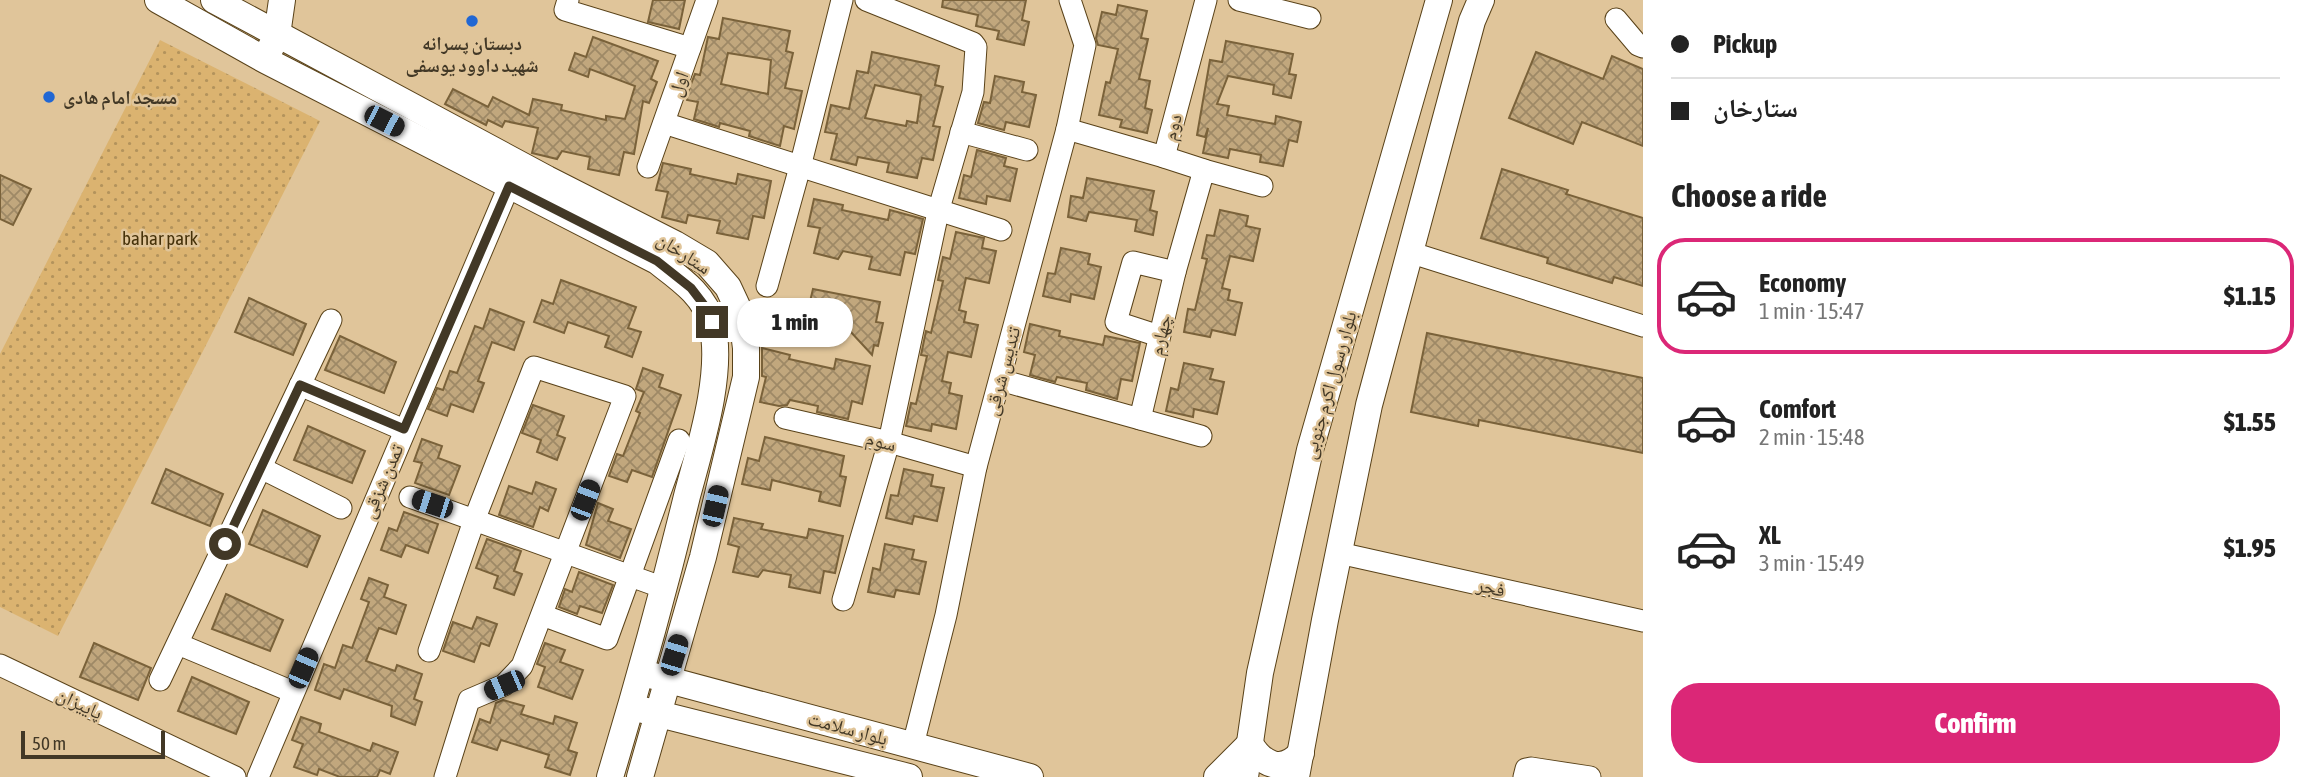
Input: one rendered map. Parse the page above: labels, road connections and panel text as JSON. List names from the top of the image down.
{
  "streets": {
    "main road": ["ستارخان", "بلوار رسول اکرم جنوبی", "بلوار سلامت"],
    "street": [
      "اول",
      "دوم",
      "چهارم",
      "تندیس شرقی",
      "سوم",
      "تمدن شزقی",
      "فجر",
      "پاییزان"
    ]
  },
  "crossings": [
    ["دوم", "تندیس شرقی"],
    ["ستارخان", "تمدن شزقی"],
    ["ستارخان", "بلوار سلامت"],
    ["تندیس شرقی", "سوم"],
    ["تندیس شرقی", "بلوار سلامت"]
  ],
  "parks": ["bahar park"],
  "places": ["دبستان پسرانه شهید داوود یوسفی", "مسجد امام هادی"],
  "scale_bar": "50 m",
  "page": {
    "banner": ["Pickup", "ستارخان"],
    "heading": "Choose a ride",
    "list": [
      {
        "name": "Economy",
        "note": "1 min · 15:47",
        "value": "$1.15"
      },
      {
        "name": "Comfort",
        "note": "2 min · 15:48",
        "value": "$1.55"
      },
      {
        "name": "XL",
        "note": "3 min · 15:49",
        "value": "$1.95"
      }
    ],
    "bubble": "1 min",
    "buttons": "Confirm",
    "scale": "50 m"
  }
}
